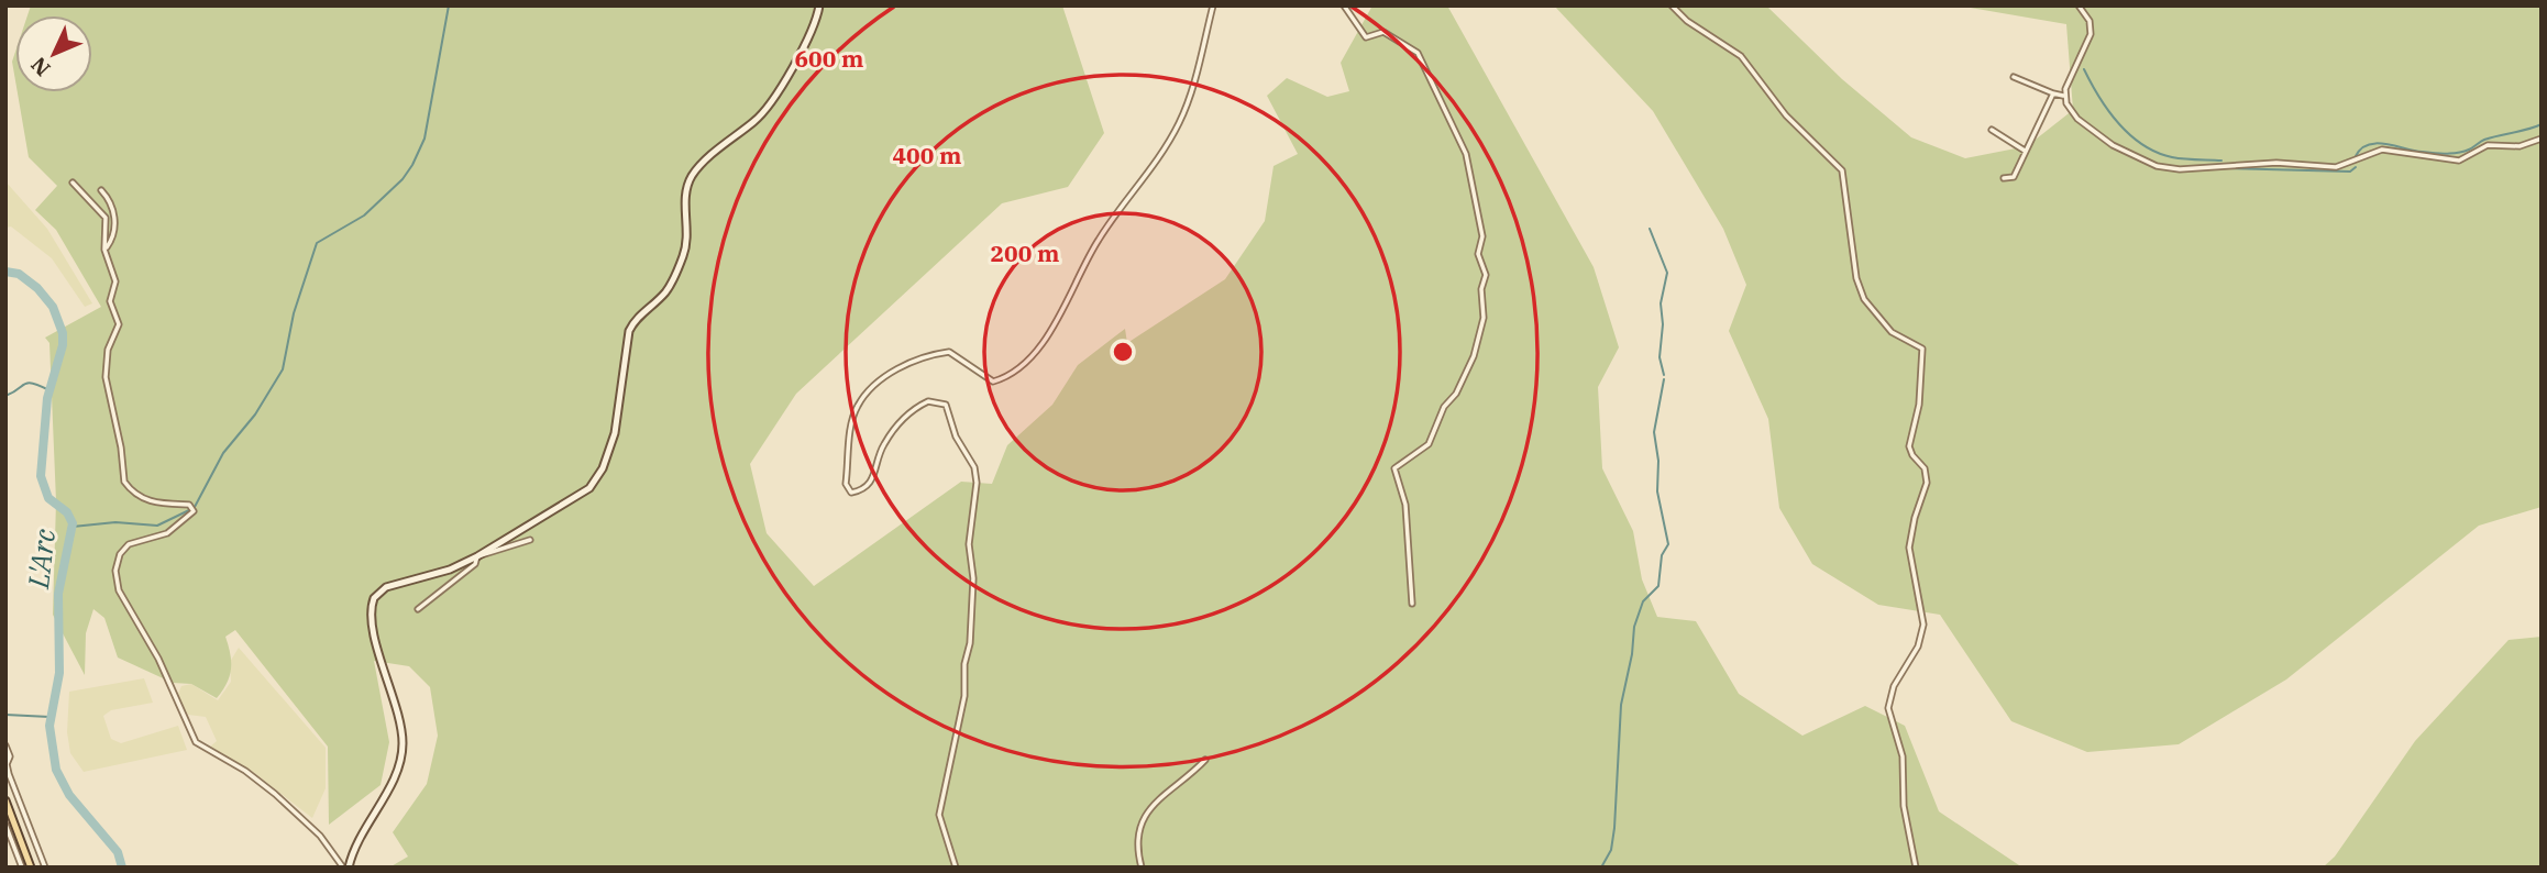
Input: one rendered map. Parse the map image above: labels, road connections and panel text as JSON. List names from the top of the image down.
{
  "water": ["L'Arc"],
  "north": "bottom left",
  "rings": ["600 m", "400 m", "200 m"]
}
